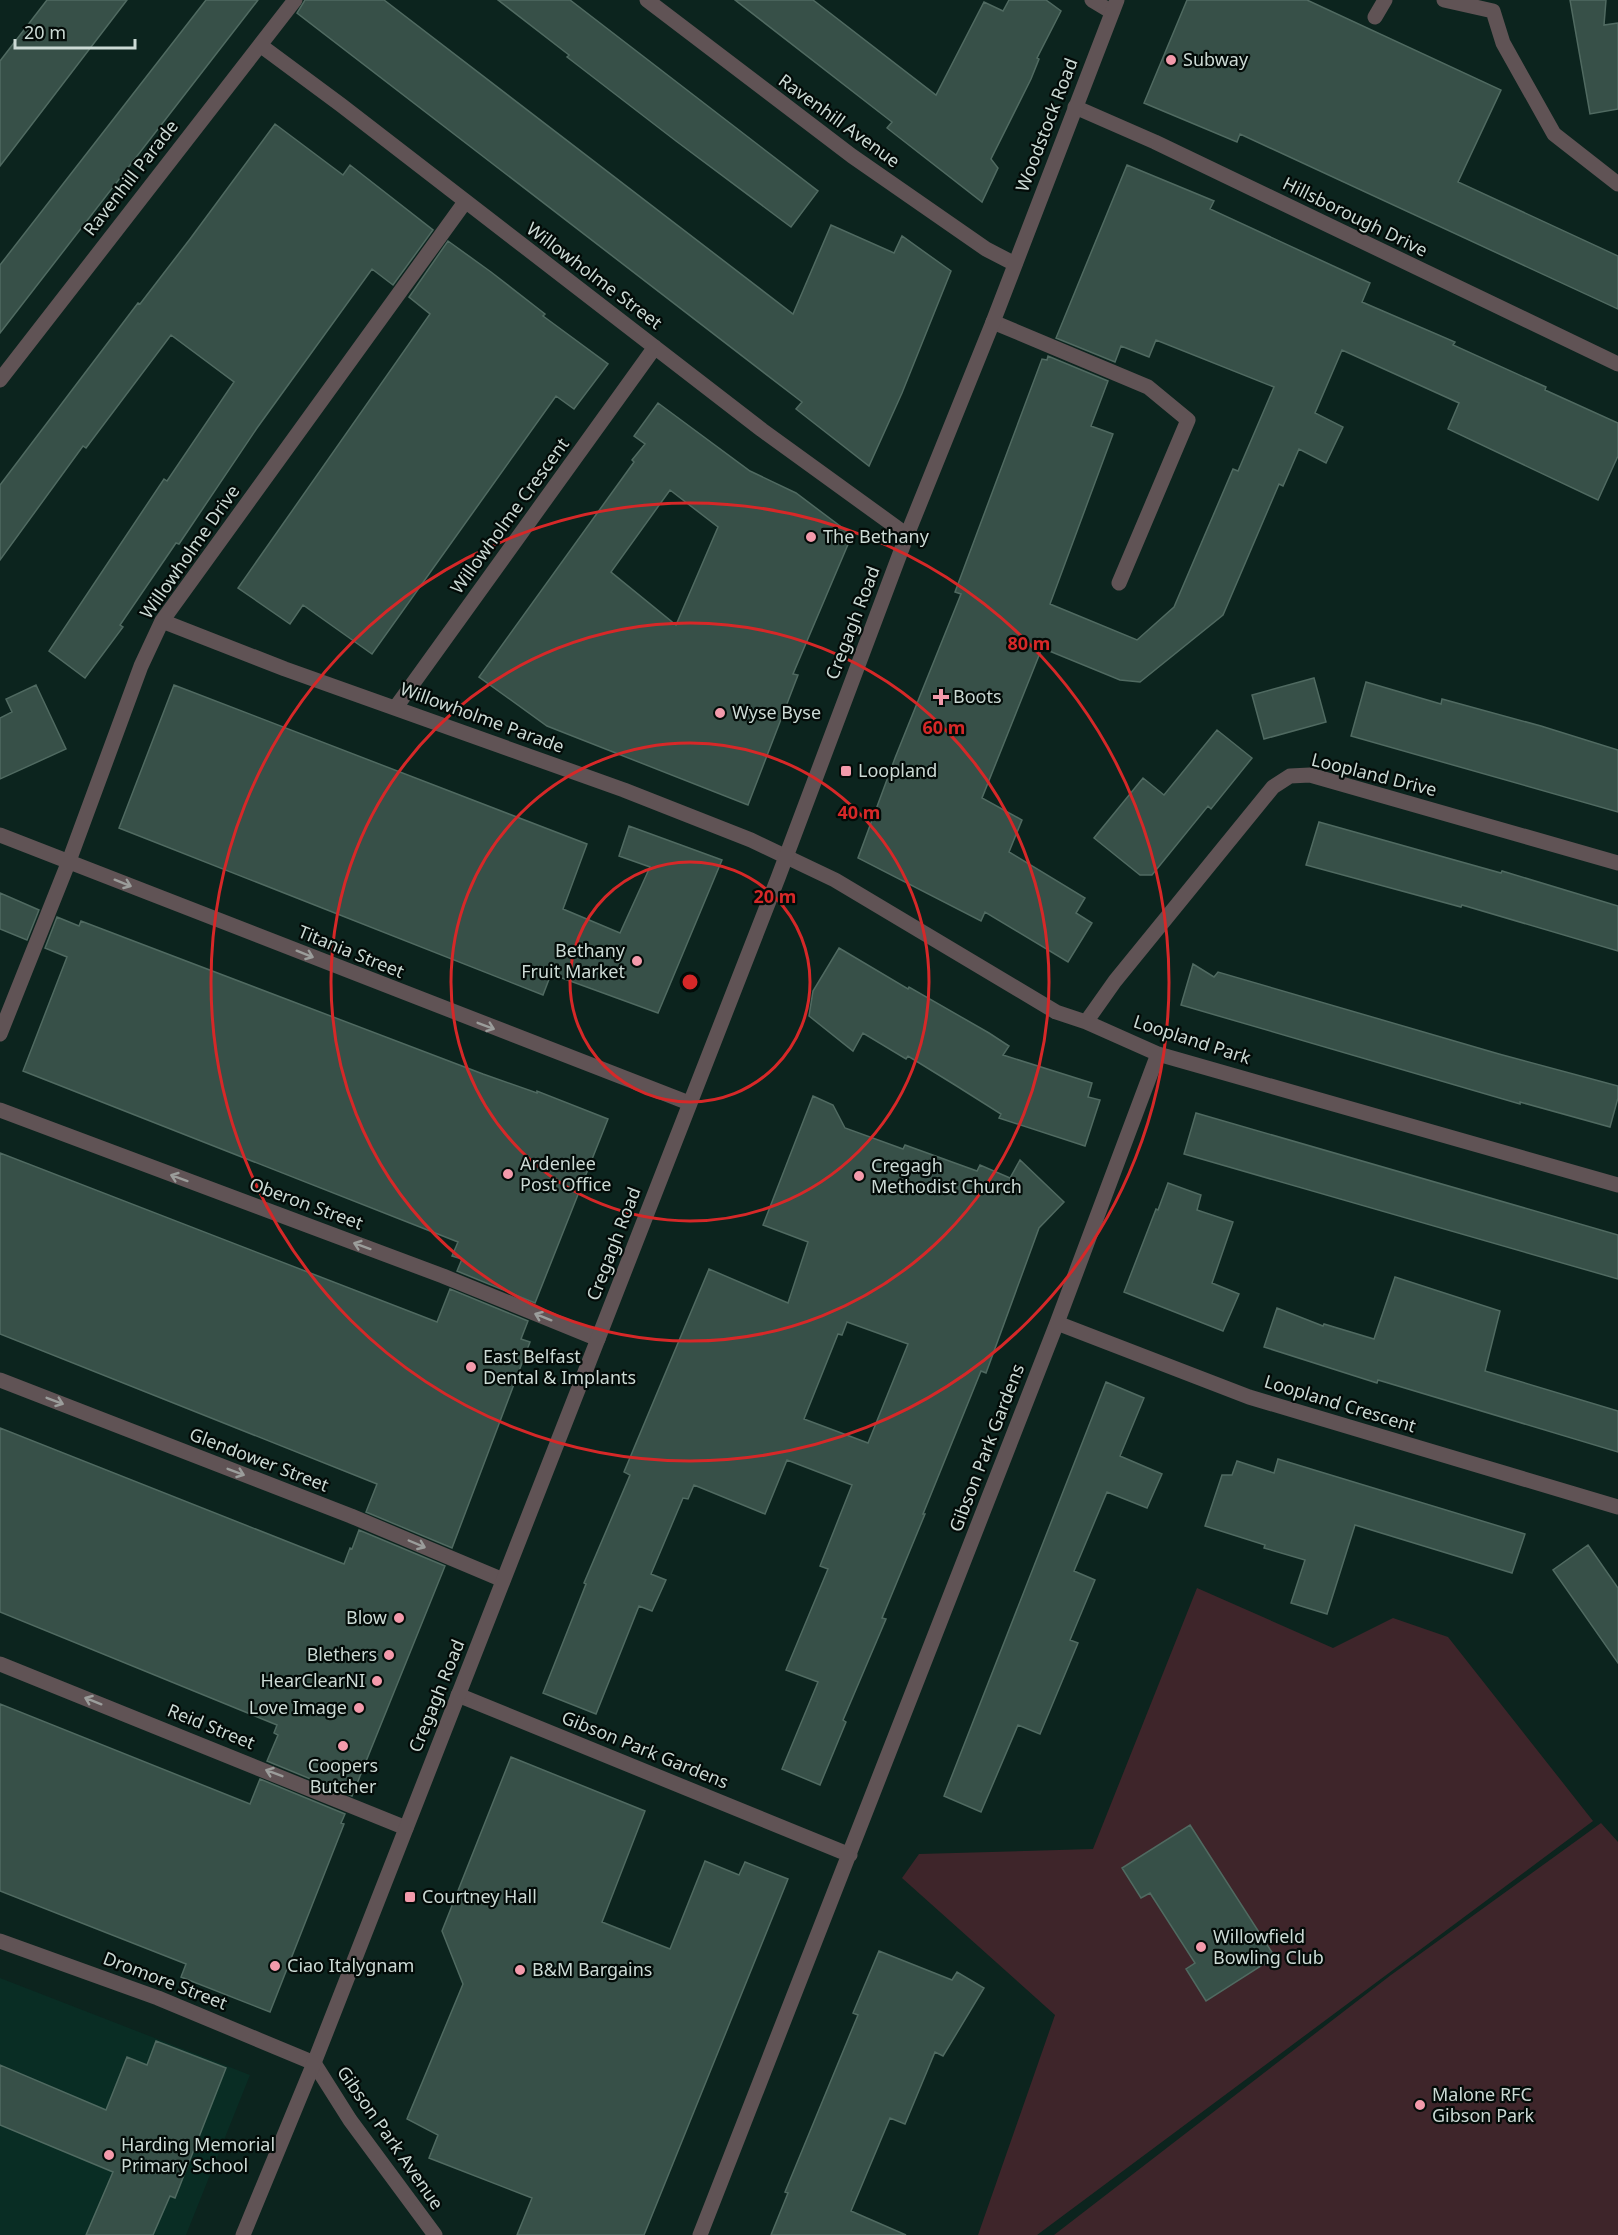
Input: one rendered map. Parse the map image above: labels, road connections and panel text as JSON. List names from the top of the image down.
{
  "streets": {
    "street": [
      "Ravenhill Avenue",
      "Woodstock Road",
      "Ravenhill Parade",
      "Hillsborough Drive",
      "Willowholme Street",
      "Willowholme Crescent",
      "Willowholme Drive",
      "Cregagh Road",
      "Willowholme Parade",
      "Loopland Drive",
      "Titania Street",
      "Loopland Park",
      "Oberon Street",
      "Loopland Crescent",
      "Gibson Park Gardens",
      "Glendower Street",
      "Reid Street",
      "Dromore Street",
      "Gibson Park Avenue"
    ]
  },
  "crossings": [
    ["Ravenhill Avenue", "Woodstock Road"],
    ["Ravenhill Avenue", "Cregagh Road"],
    ["Woodstock Road", "Hillsborough Drive"],
    ["Woodstock Road", "Cregagh Road"],
    ["Ravenhill Parade", "Willowholme Street"],
    ["Willowholme Street", "Willowholme Crescent"],
    ["Willowholme Street", "Willowholme Drive"],
    ["Willowholme Street", "Cregagh Road"],
    ["Willowholme Crescent", "Willowholme Parade"],
    ["Willowholme Drive", "Willowholme Parade"],
    ["Willowholme Drive", "Titania Street"],
    ["Cregagh Road", "Willowholme Parade"],
    ["Cregagh Road", "Titania Street"],
    ["Cregagh Road", "Loopland Park"],
    ["Cregagh Road", "Oberon Street"],
    ["Cregagh Road", "Gibson Park Gardens"],
    ["Cregagh Road", "Glendower Street"],
    ["Cregagh Road", "Reid Street"],
    ["Cregagh Road", "Dromore Street"],
    ["Cregagh Road", "Gibson Park Avenue"],
    ["Willowholme Parade", "Loopland Park"],
    ["Loopland Drive", "Loopland Park"],
    ["Loopland Park", "Gibson Park Gardens"],
    ["Loopland Crescent", "Gibson Park Gardens"],
    ["Dromore Street", "Gibson Park Avenue"]
  ],
  "one_way": [
    "Titania Street",
    "Oberon Street",
    "Glendower Street",
    "Reid Street"
  ],
  "places": {
    "other": [
      "Subway",
      "The Bethany",
      "Wyse Byse",
      "Bethany Fruit Market",
      "Ardenlee Post Office",
      "Cregagh Methodist Church",
      "East Belfast Dental & Implants",
      "Blow",
      "Blethers",
      "HearClearNI",
      "Love Image",
      "Coopers Butcher",
      "Willowfield Bowling Club",
      "Ciao Italygnam",
      "B&M Bargains",
      "Malone RFC Gibson Park",
      "Harding Memorial Primary School"
    ],
    "health": ["Boots"],
    "transit": ["Loopland", "Courtney Hall"]
  },
  "scale_bar": "20 m",
  "rings": [
    "80 m",
    "60 m",
    "40 m",
    "20 m"
  ]
}
